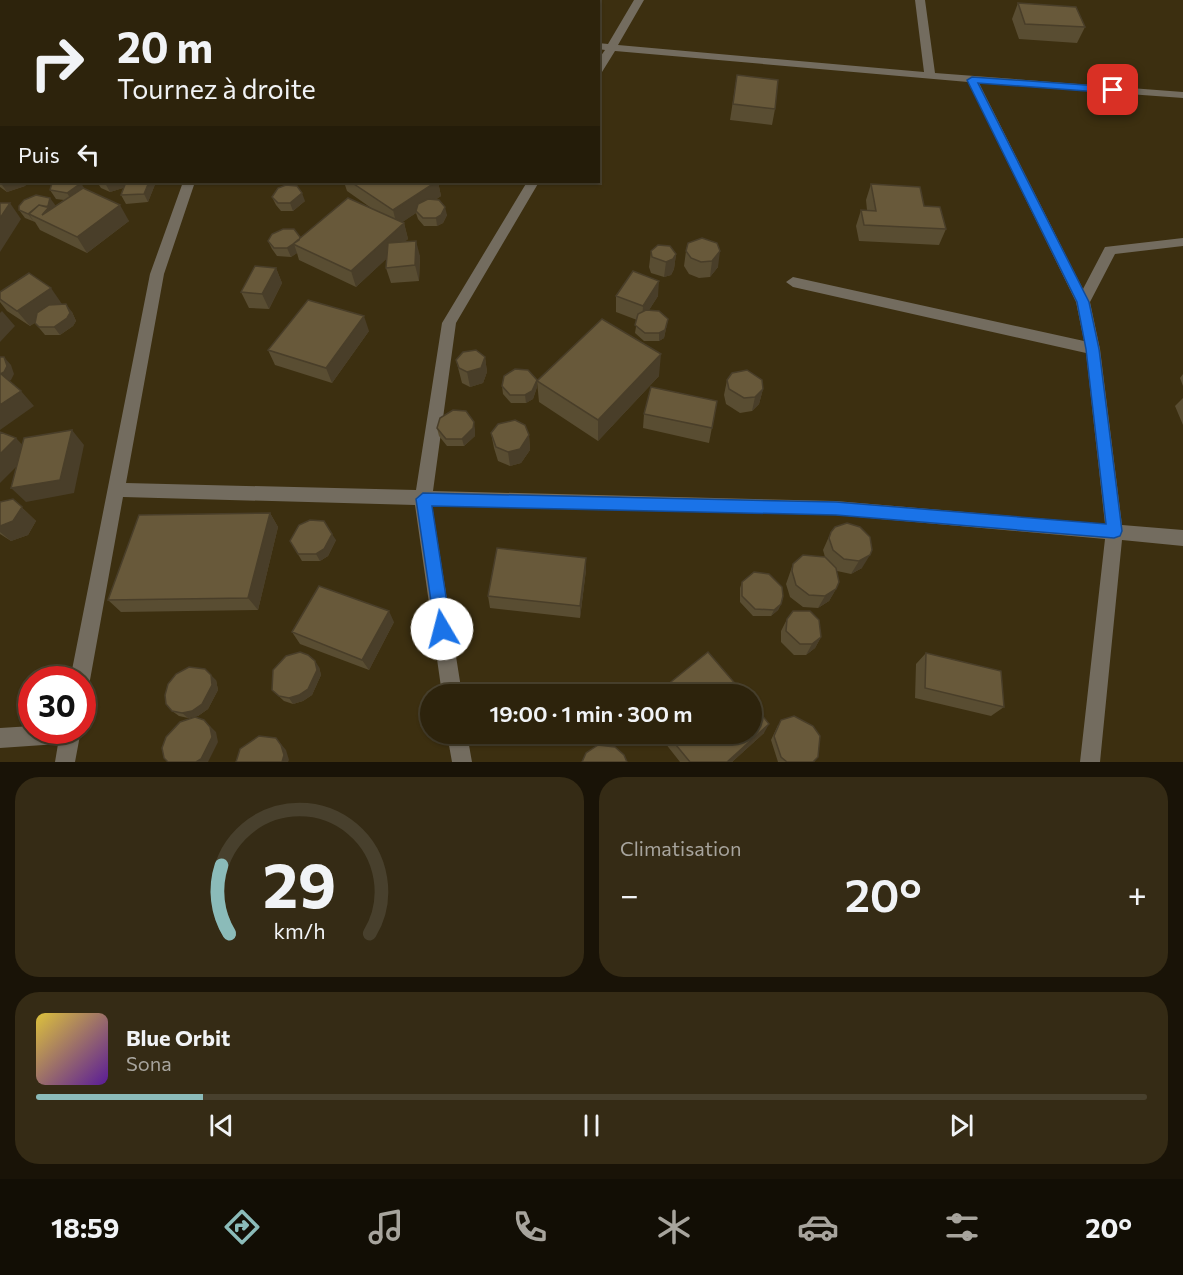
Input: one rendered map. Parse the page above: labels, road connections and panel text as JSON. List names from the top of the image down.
{
  "page": {
    "turn": ["20 m", "Tournez à droite"],
    "then": "Puis",
    "limit": "30",
    "trip": "19:00 · 1 min · 300 m",
    "tile": "Climatisation",
    "heat": ["−", "20°", "+"],
    "song": ["Blue Orbit", "Sona"],
    "tabs": ["18:59", "20°"],
    "gauge": ["29", "km/h"]
  }
}
